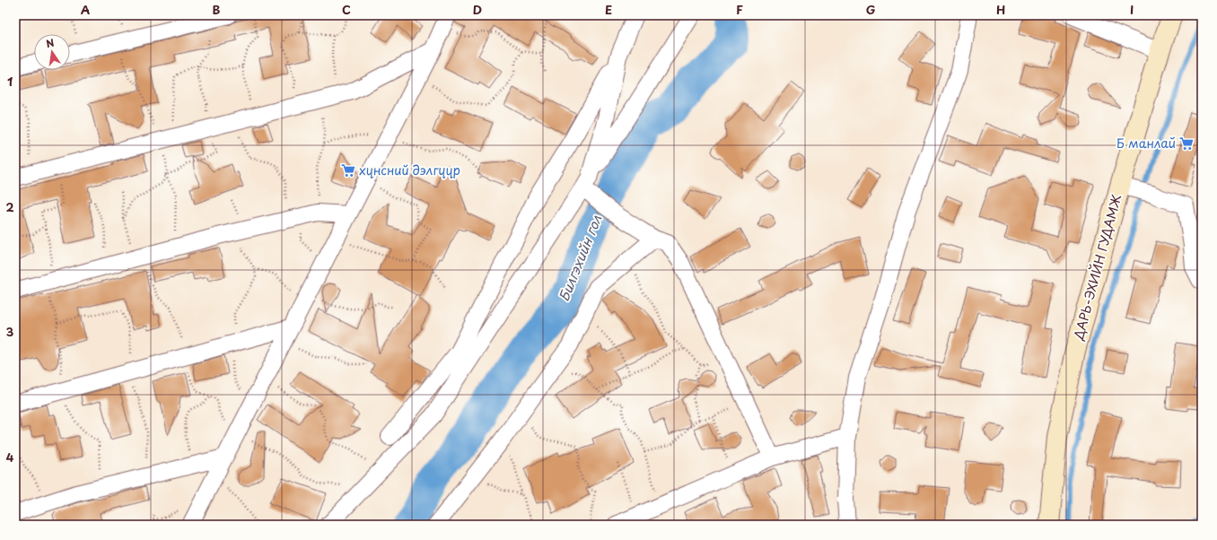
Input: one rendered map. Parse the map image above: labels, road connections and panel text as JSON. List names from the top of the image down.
{
  "streets": {
    "main road": ["ДАРЬ-ЭХИЙН ГУДАМЖ"]
  },
  "water": ["Билгэхийн гол"],
  "places": {
    "supermarket": ["Б манлай", "хүнсний дэлгүүр"]
  },
  "north": "top",
  "grid": {
    "columns": [
      "A",
      "B",
      "C",
      "D",
      "E",
      "F",
      "G",
      "H",
      "I"
    ],
    "rows": [
      "1",
      "2",
      "3",
      "4"
    ]
  }
}
